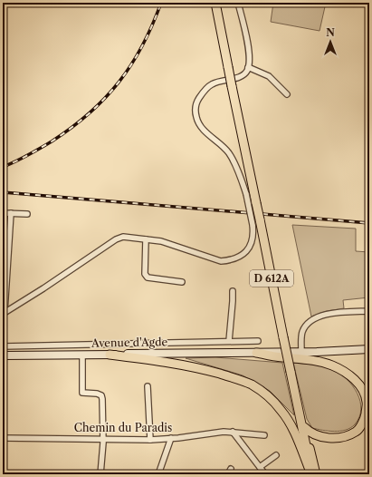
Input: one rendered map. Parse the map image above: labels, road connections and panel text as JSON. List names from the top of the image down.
{
  "streets": {
    "highway": ["D 612A"],
    "main road": ["Avenue d'Agde"],
    "street": ["Chemin du Paradis"]
  },
  "north": "top"
}
